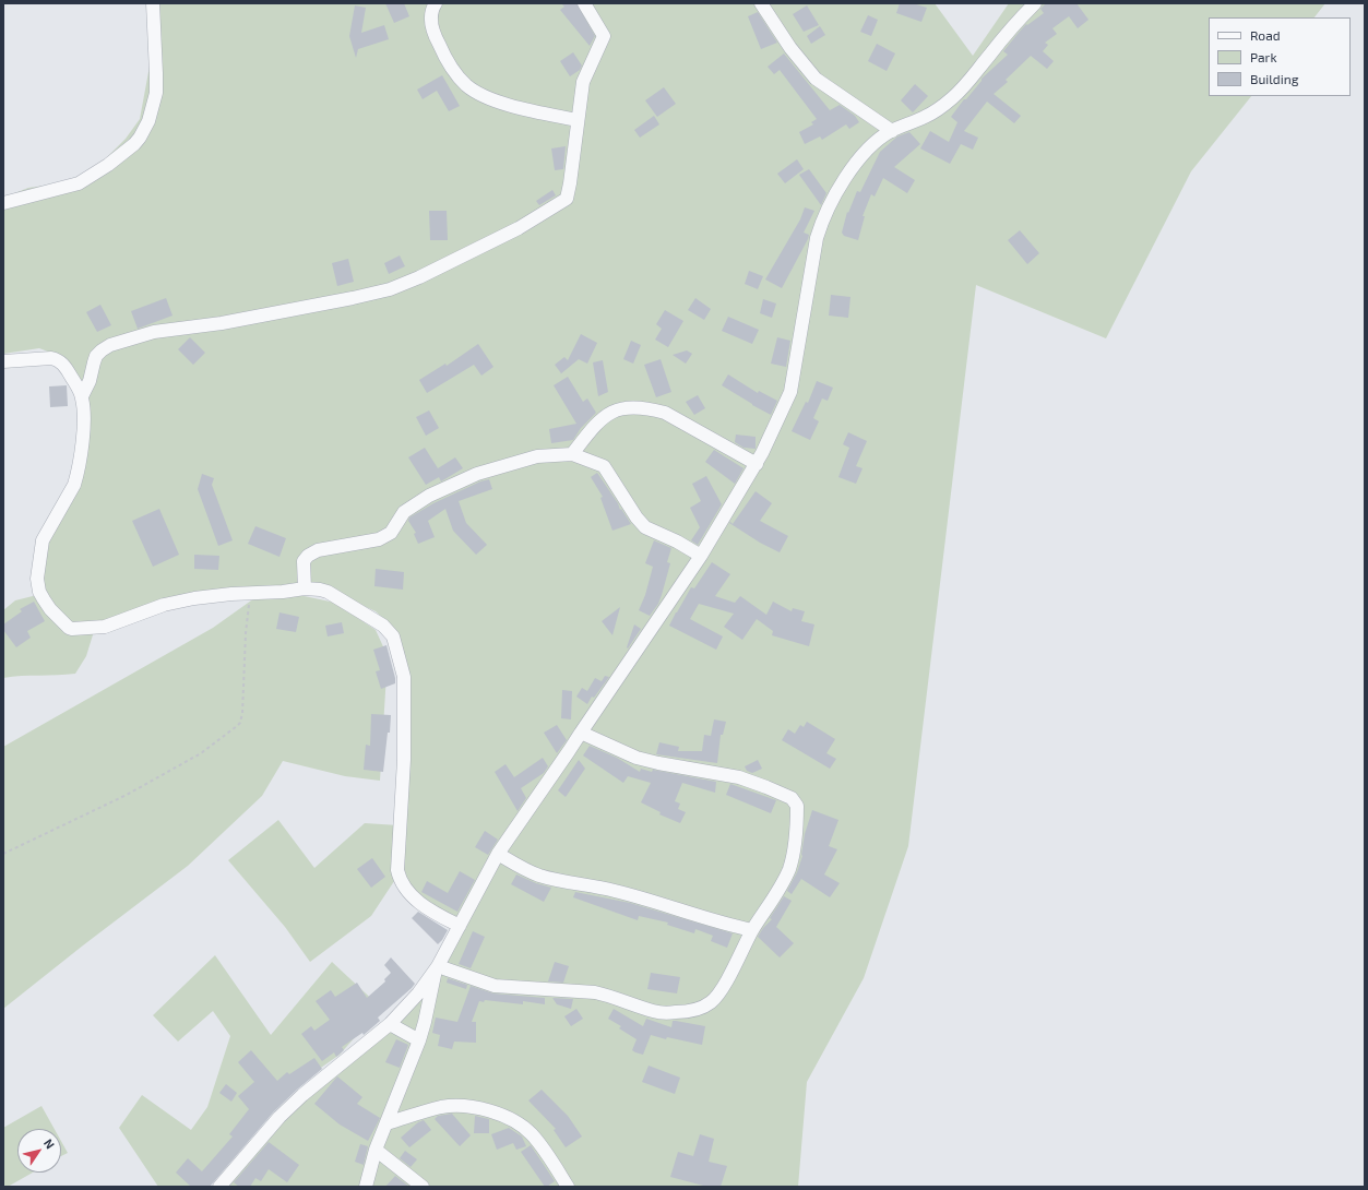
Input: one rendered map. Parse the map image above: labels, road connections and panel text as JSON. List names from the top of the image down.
{
  "legend": ["Road", "Park", "Building"],
  "north": "top right"
}
